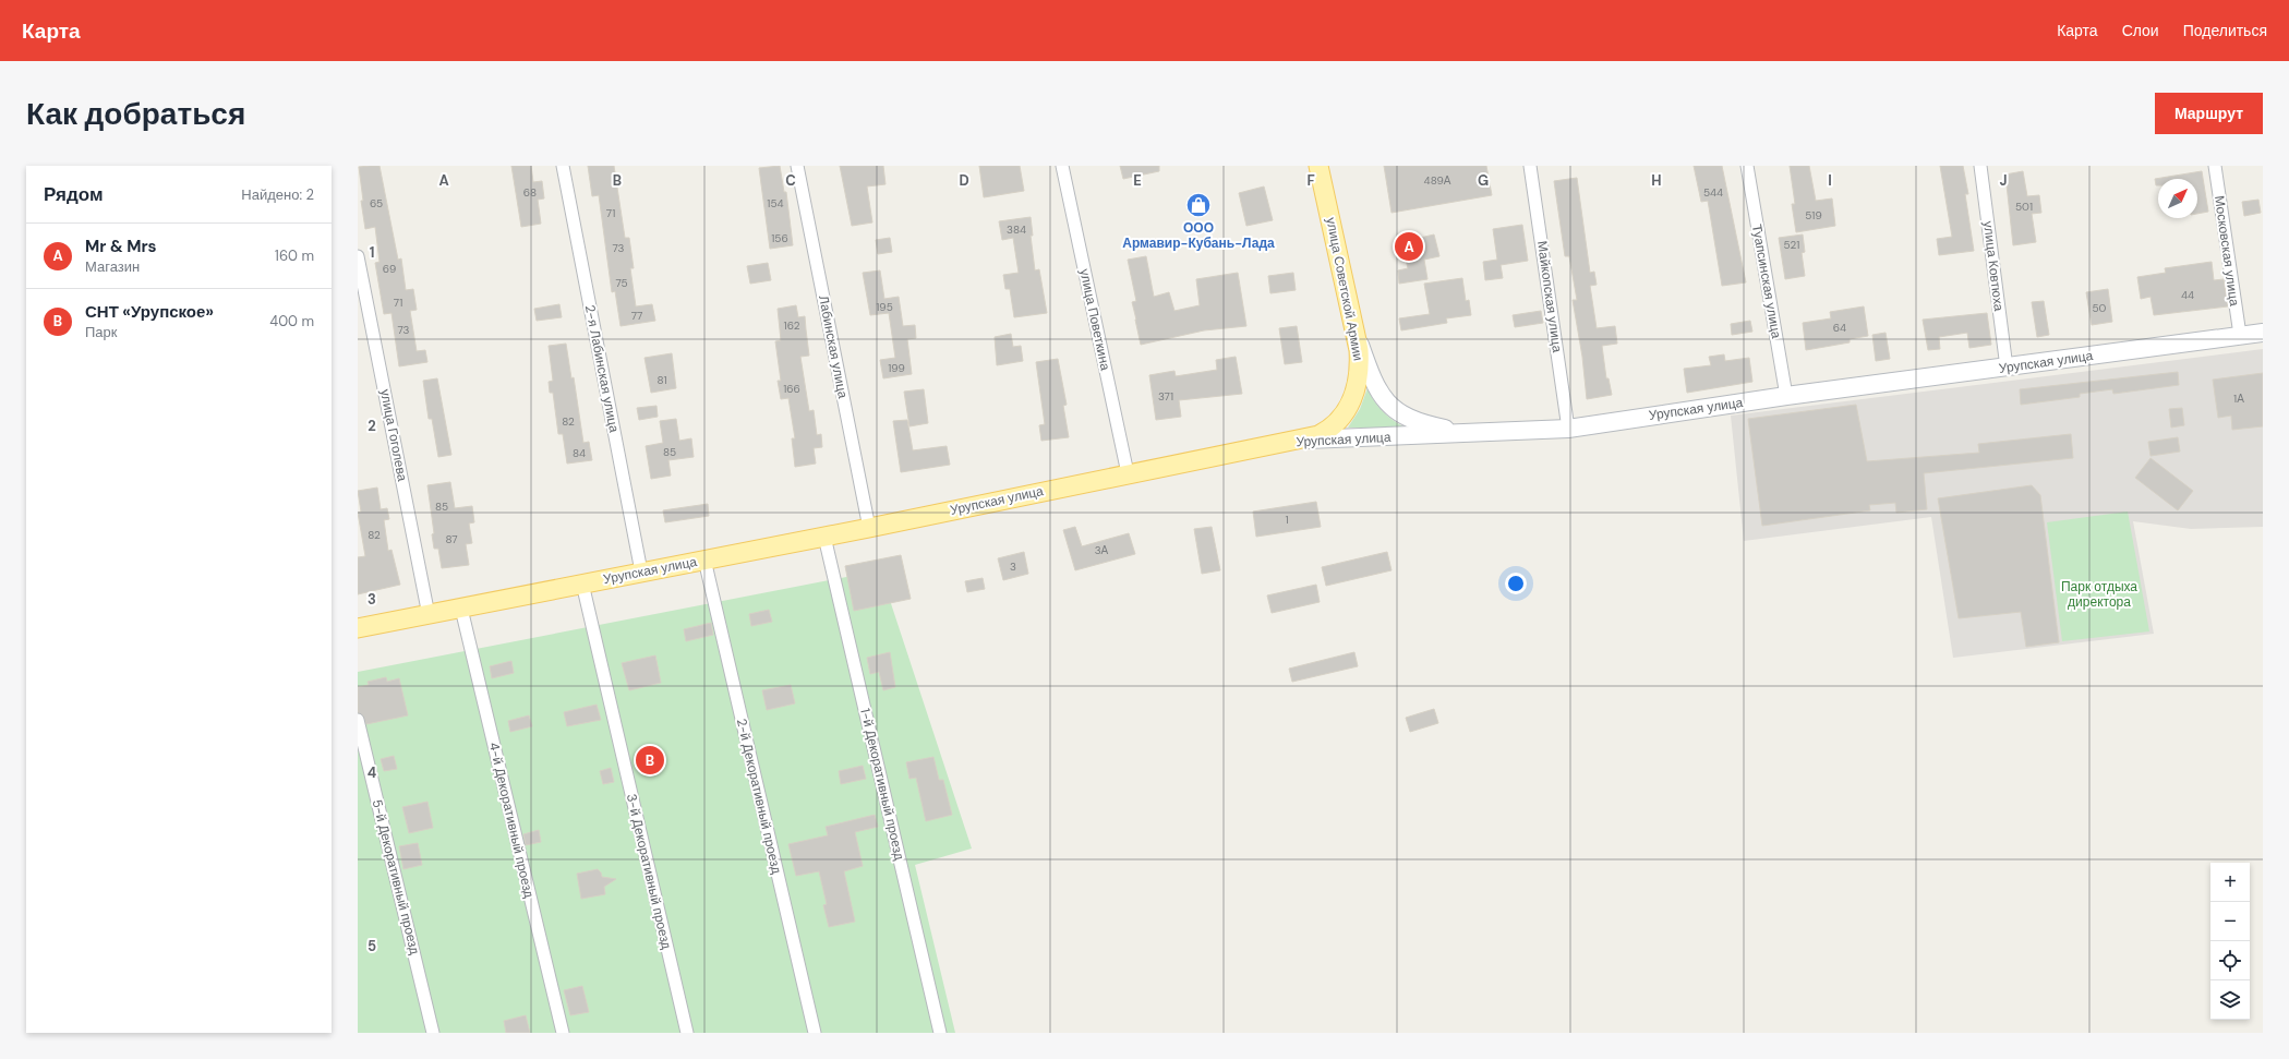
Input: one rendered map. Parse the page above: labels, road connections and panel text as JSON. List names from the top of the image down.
{
  "streets": {
    "main road": ["улица Советской Армии", "Урупская улица"],
    "street": [
      "Московская улица",
      "улица Ковтюха",
      "Туапсинская улица",
      "Майкопская улица",
      "улица Поветкина",
      "Лабинская улица",
      "2-я Лабинская улица",
      "улица Гоголева",
      "1-й Декоративный проезд",
      "2-й Декоративный проезд",
      "4-й Декоративный проезд",
      "3-й Декоративный проезд",
      "5-й Декоративный проезд"
    ]
  },
  "crossings": [
    ["Московская улица", "Урупская улица"],
    ["улица Ковтюха", "Урупская улица"],
    ["Туапсинская улица", "Урупская улица"],
    ["улица Советской Армии", "Урупская улица"],
    ["Майкопская улица", "Урупская улица"],
    ["улица Поветкина", "Урупская улица"],
    ["Лабинская улица", "Урупская улица"],
    ["Урупская улица", "2-я Лабинская улица"],
    ["Урупская улица", "улица Гоголева"],
    ["Урупская улица", "1-й Декоративный проезд"],
    ["Урупская улица", "2-й Декоративный проезд"],
    ["Урупская улица", "4-й Декоративный проезд"],
    ["Урупская улица", "3-й Декоративный проезд"]
  ],
  "parks": ["Парк отдыха директора"],
  "places": {
    "shop": ["ООО Армавир-Кубань-Лада"]
  },
  "house_numbers": [
    "489А",
    "68",
    "544",
    "65",
    "154",
    "501",
    "71",
    "519",
    "384",
    "156",
    "521",
    "73",
    "69",
    "75",
    "44",
    "71",
    "195",
    "50",
    "77",
    "162",
    "64",
    "73",
    "199",
    "81",
    "166",
    "371",
    "1А",
    "82",
    "85",
    "84",
    "85",
    "1",
    "82",
    "87",
    "3А",
    "3"
  ],
  "north": "top right",
  "page": {
    "header": "Карта",
    "nav": ["Карта", "Слои", "Поделиться"],
    "buttons": "Маршрут",
    "title": "Как добраться",
    "heading": ["Рядом", "Найдено: 2"],
    "list": [
      {
        "mark": "A",
        "name": "Mr & Mrs",
        "note": "Магазин",
        "value": "160 m"
      },
      {
        "mark": "B",
        "name": "СНТ «Урупское»",
        "note": "Парк",
        "value": "400 m"
      }
    ],
    "pins": ["A", "B"],
    "map_buttons": ["+", "−"]
  },
  "grid": {
    "columns": [
      "A",
      "B",
      "C",
      "D",
      "E",
      "F",
      "G",
      "H",
      "I",
      "J"
    ],
    "rows": [
      "1",
      "2",
      "3",
      "4",
      "5"
    ]
  }
}
